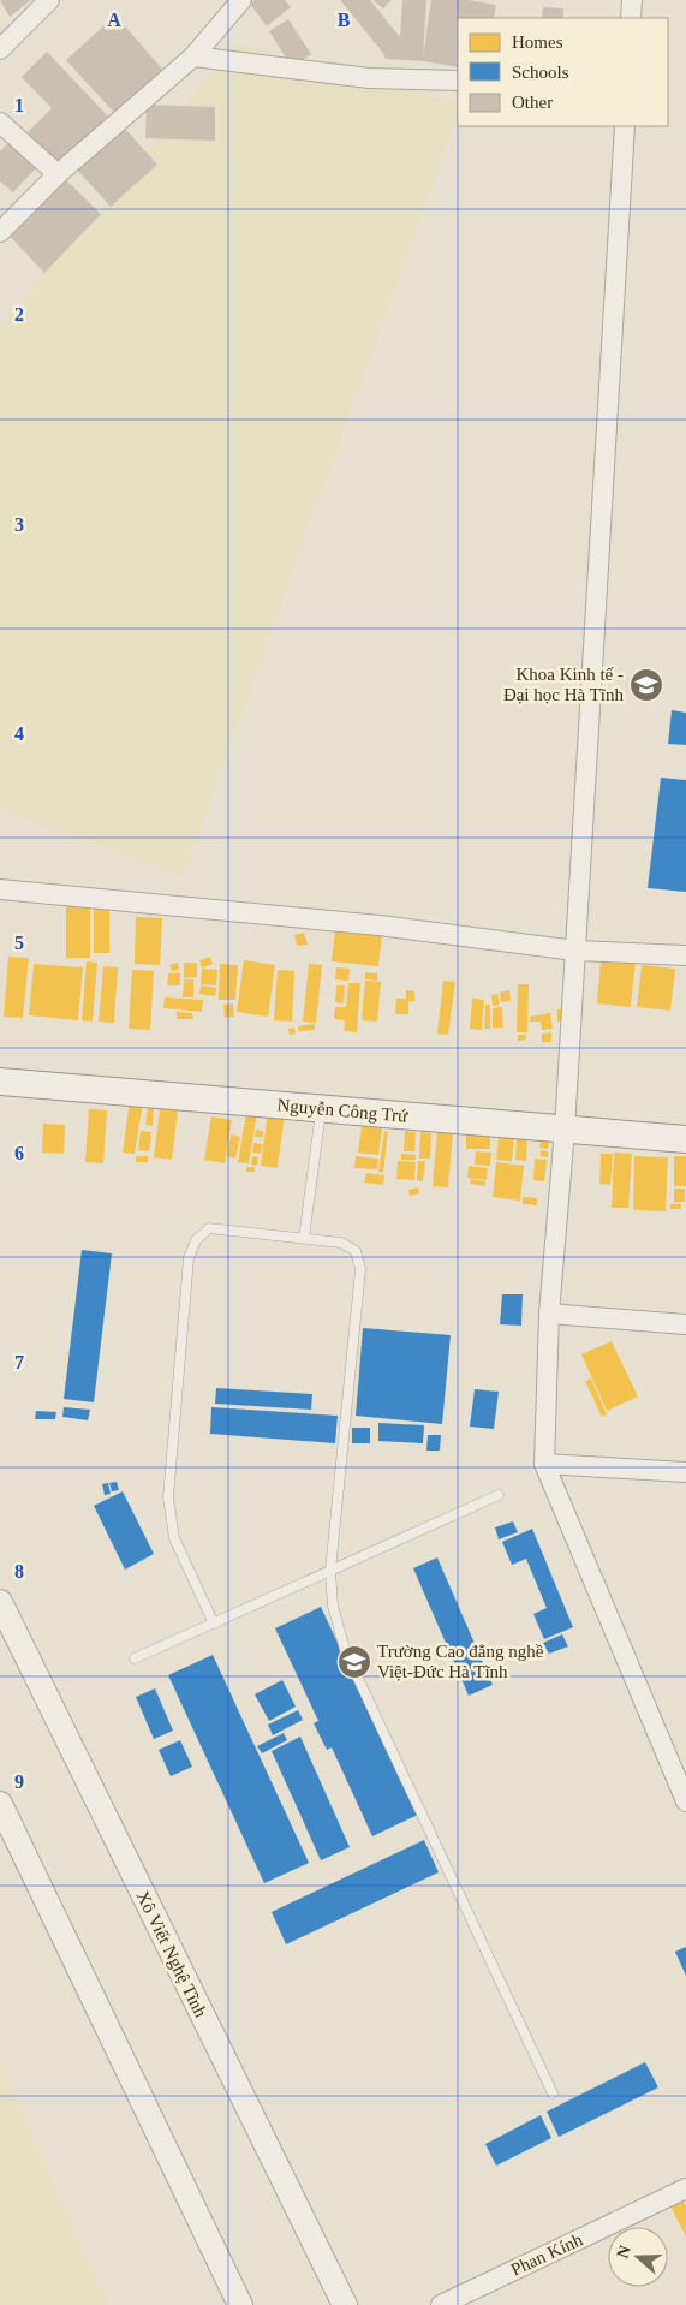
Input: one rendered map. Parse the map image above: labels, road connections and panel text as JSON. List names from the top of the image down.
{
  "streets": {
    "main road": ["Nguyễn Công Trứ"],
    "street": ["Xô Viết Nghệ Tĩnh", "Phan Kính"]
  },
  "places": {
    "school or university": ["Khoa Kinh tế - Đại học Hà Tĩnh", "Trường Cao đẳng nghề Việt-Đức Hà Tĩnh"]
  },
  "legend": ["Homes", "Schools", "Other"],
  "north": "left",
  "grid": {
    "columns": ["A", "B"],
    "rows": [
      "1",
      "2",
      "3",
      "4",
      "5",
      "6",
      "7",
      "8",
      "9"
    ]
  }
}
